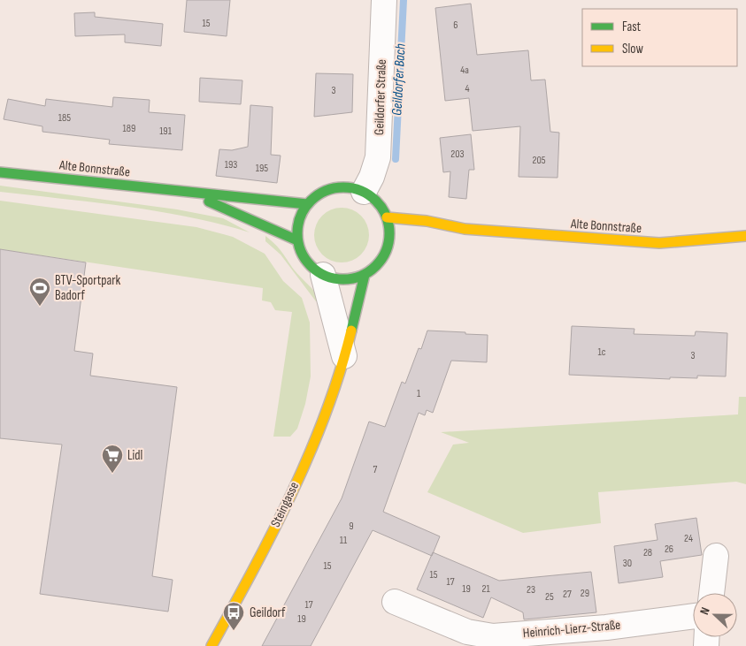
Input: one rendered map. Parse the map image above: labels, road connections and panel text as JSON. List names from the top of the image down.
{
  "streets": {
    "main road": ["Alte Bonnstraße", "Steingasse"],
    "street": ["Geildorfer Straße", "Heinrich-Lierz-Straße"]
  },
  "crossings": [
    ["Geildorfer Straße", "Alte Bonnstraße"],
    ["Geildorfer Straße", "Steingasse"],
    ["Alte Bonnstraße", "Steingasse"]
  ],
  "water": ["Geildorfer Bach"],
  "places": {
    "sports": ["BTV-Sportpark Badorf"],
    "supermarket": ["Lidl"],
    "bus stop": ["Geildorf"]
  },
  "house_numbers": [
    "15",
    "6",
    "4a",
    "4",
    "3",
    "185",
    "189",
    "191",
    "203",
    "205",
    "193",
    "195",
    "1c",
    "3",
    "1",
    "7",
    "9",
    "24",
    "11",
    "26",
    "28",
    "30",
    "15",
    "15",
    "17",
    "19",
    "21",
    "23",
    "29",
    "27",
    "25",
    "17",
    "19"
  ],
  "legend": ["Fast", "Slow"],
  "north": "left"
}
